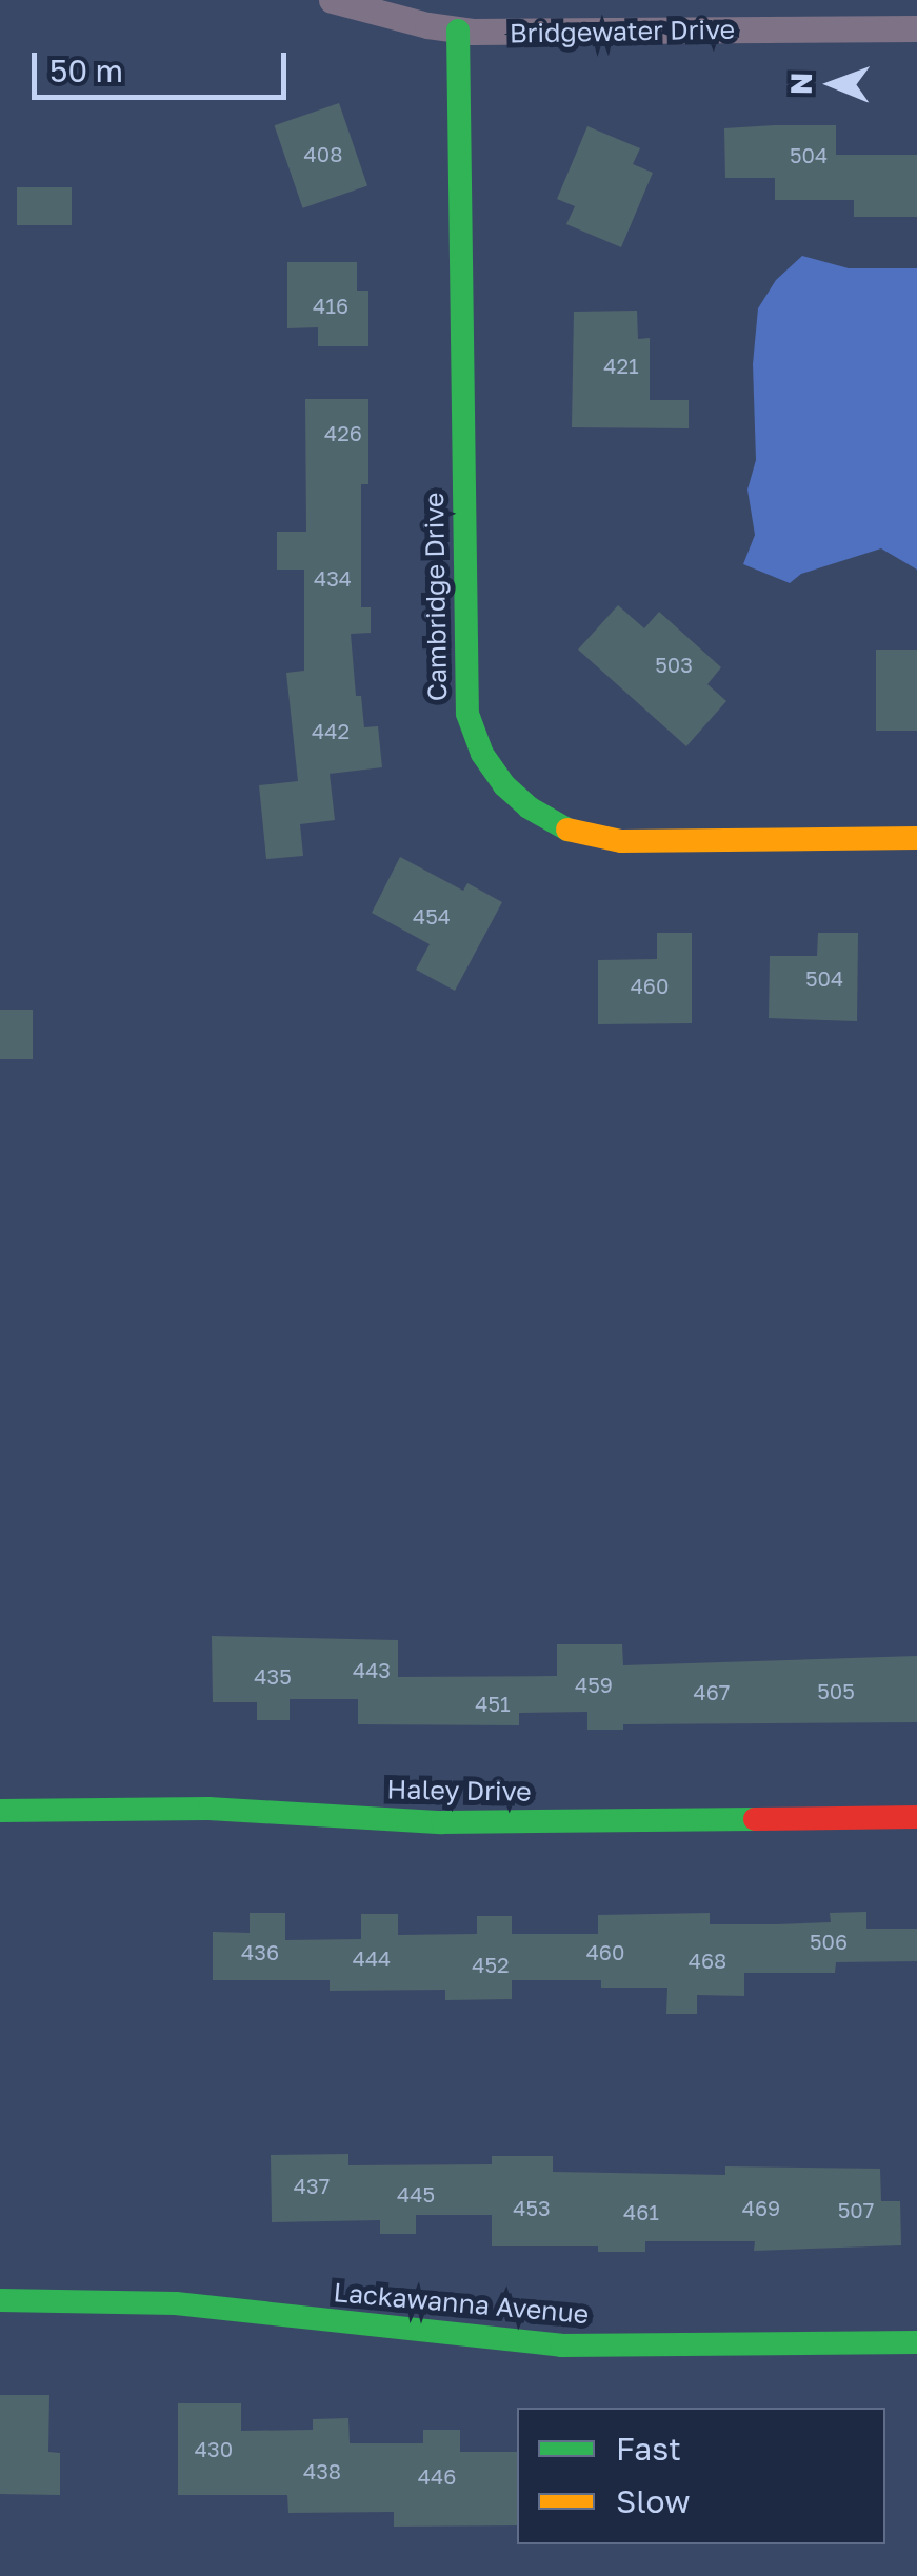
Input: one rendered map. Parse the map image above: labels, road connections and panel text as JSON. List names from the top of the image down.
{
  "streets": {
    "street": [
      "Bridgewater Drive",
      "Cambridge Drive",
      "Haley Drive",
      "Lackawanna Avenue"
    ]
  },
  "crossings": [
    ["Bridgewater Drive", "Cambridge Drive"]
  ],
  "house_numbers": [
    "408",
    "504",
    "416",
    "421",
    "426",
    "434",
    "503",
    "442",
    "454",
    "504",
    "460",
    "443",
    "435",
    "459",
    "505",
    "467",
    "451",
    "506",
    "436",
    "460",
    "444",
    "468",
    "452",
    "437",
    "445",
    "453",
    "469",
    "507",
    "461",
    "430",
    "438",
    "446"
  ],
  "legend": ["Fast", "Slow"],
  "scale_bar": "50 m",
  "north": "left"
}
